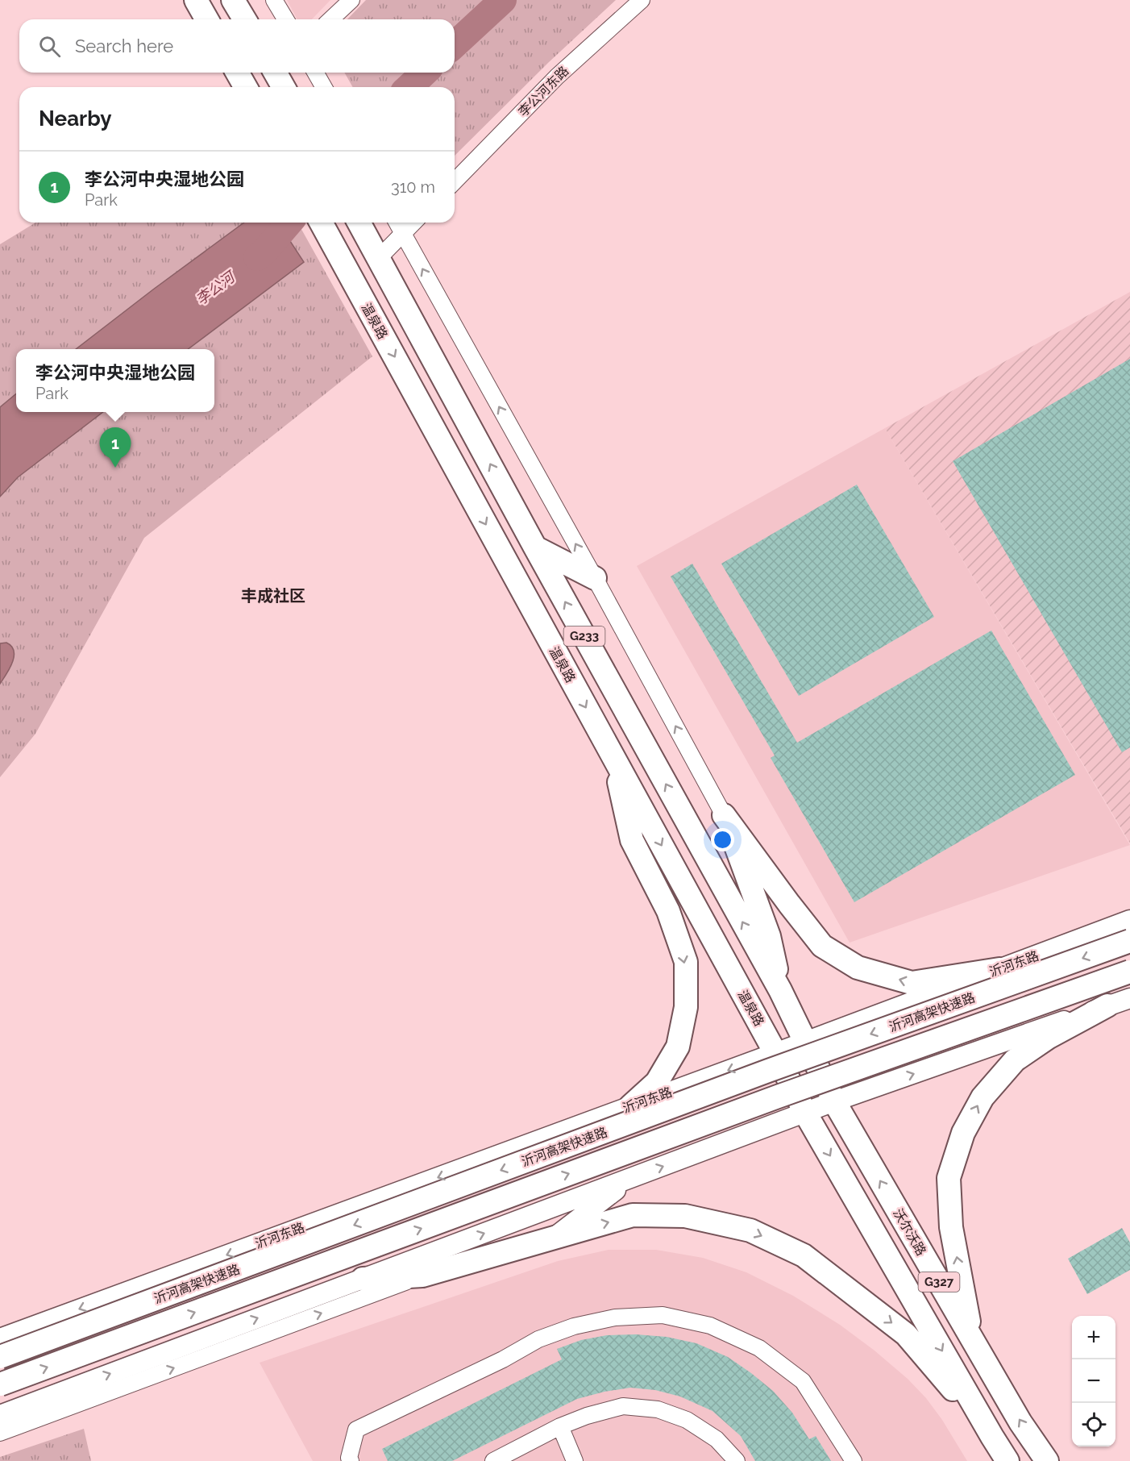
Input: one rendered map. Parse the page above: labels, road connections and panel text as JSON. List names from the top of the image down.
{
  "streets": {
    "highway": [
      "温泉路",
      "G233",
      "沂河高架快速路",
      "沃尔沃路",
      "G327"
    ],
    "main road": ["沂河东路"],
    "street": ["李公河东路"]
  },
  "crossings": [
    ["温泉路", "沂河东路"],
    ["温泉路", "G327"],
    ["G233", "沂河东路"],
    ["G233", "沃尔沃路"]
  ],
  "districts": ["丰成社区"],
  "water": ["李公河"],
  "page": {
    "search": "Search here",
    "heading": "Nearby",
    "list": [
      {
        "mark": "1",
        "name": "李公河中央湿地公园",
        "note": "Park",
        "value": "310 m"
      }
    ],
    "popup": ["李公河中央湿地公园", "Park"],
    "pins": "1",
    "map_buttons": ["+", "−"]
  }
}
